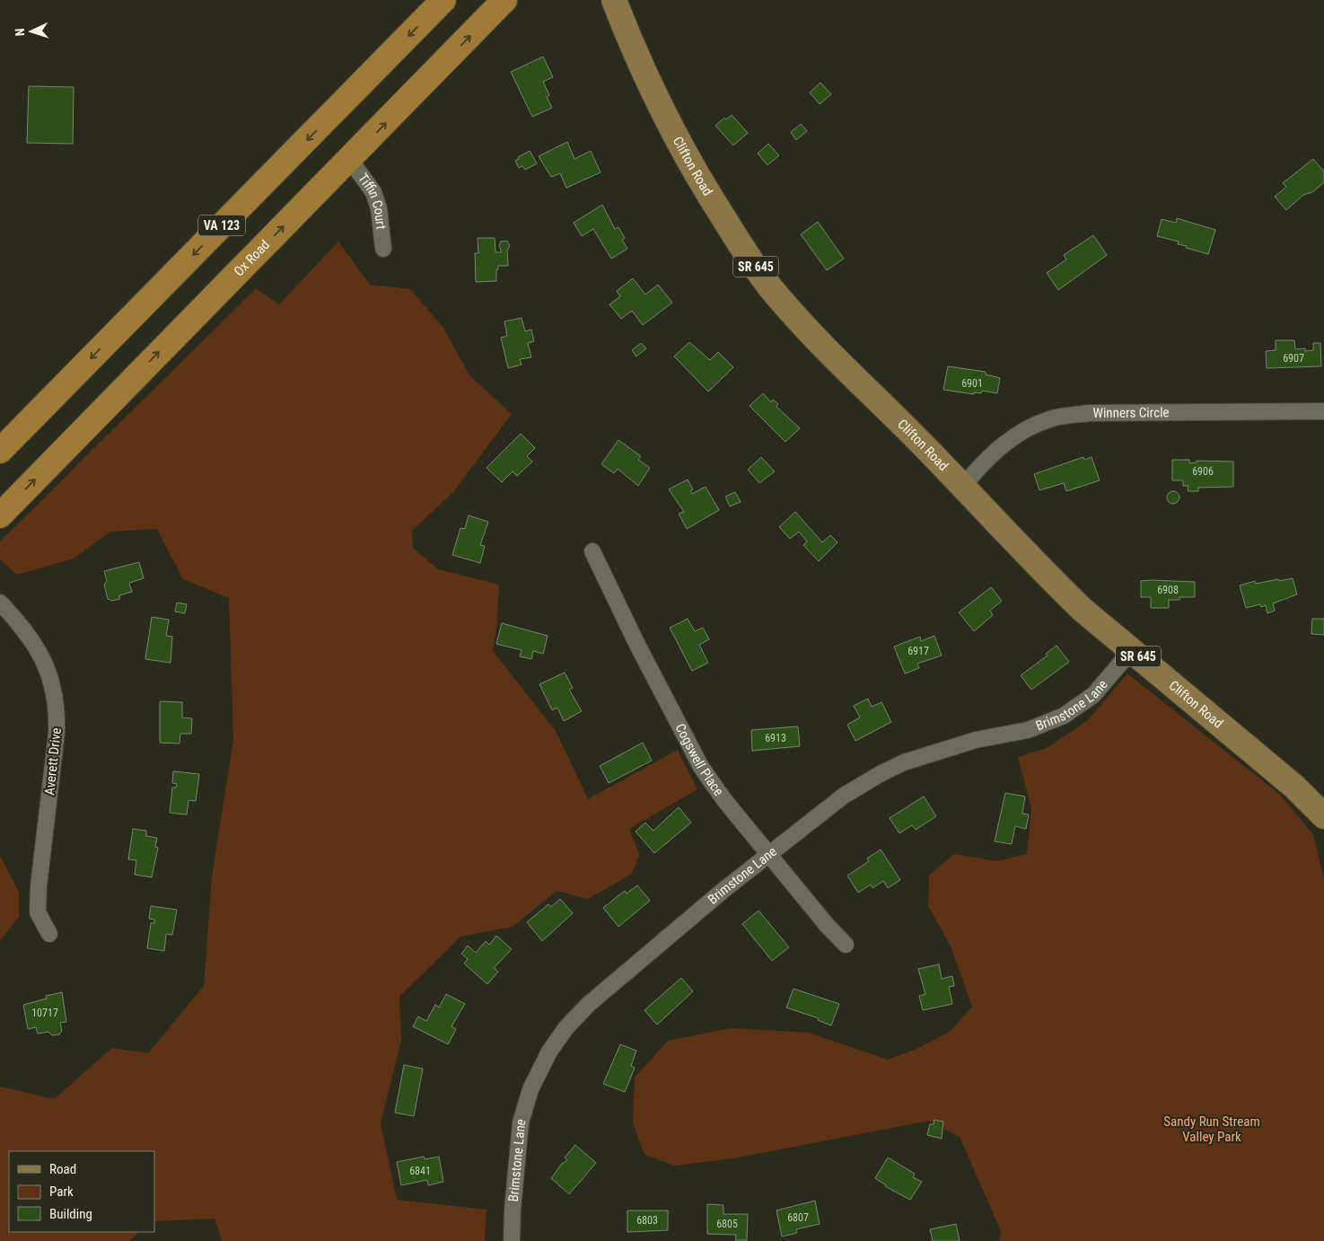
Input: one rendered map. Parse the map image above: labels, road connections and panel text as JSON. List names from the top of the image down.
{
  "streets": {
    "highway": ["VA 123", "Ox Road"],
    "main road": ["Clifton Road", "SR 645"],
    "street": [
      "Tiffin Court",
      "Winners Circle",
      "Brimstone Lane",
      "Cogswell Place",
      "Averett Drive"
    ]
  },
  "crossings": [
    ["Clifton Road", "Winners Circle"],
    ["Clifton Road", "Brimstone Lane"],
    ["Tiffin Court", "Ox Road"],
    ["Brimstone Lane", "Cogswell Place"]
  ],
  "parks": ["Sandy Run Stream Valley Park"],
  "house_numbers": [
    "6907",
    "6901",
    "6906",
    "6908",
    "6917",
    "6913",
    "10717",
    "6841",
    "6807",
    "6803",
    "6805"
  ],
  "legend": ["Road", "Park", "Building"],
  "north": "left"
}
